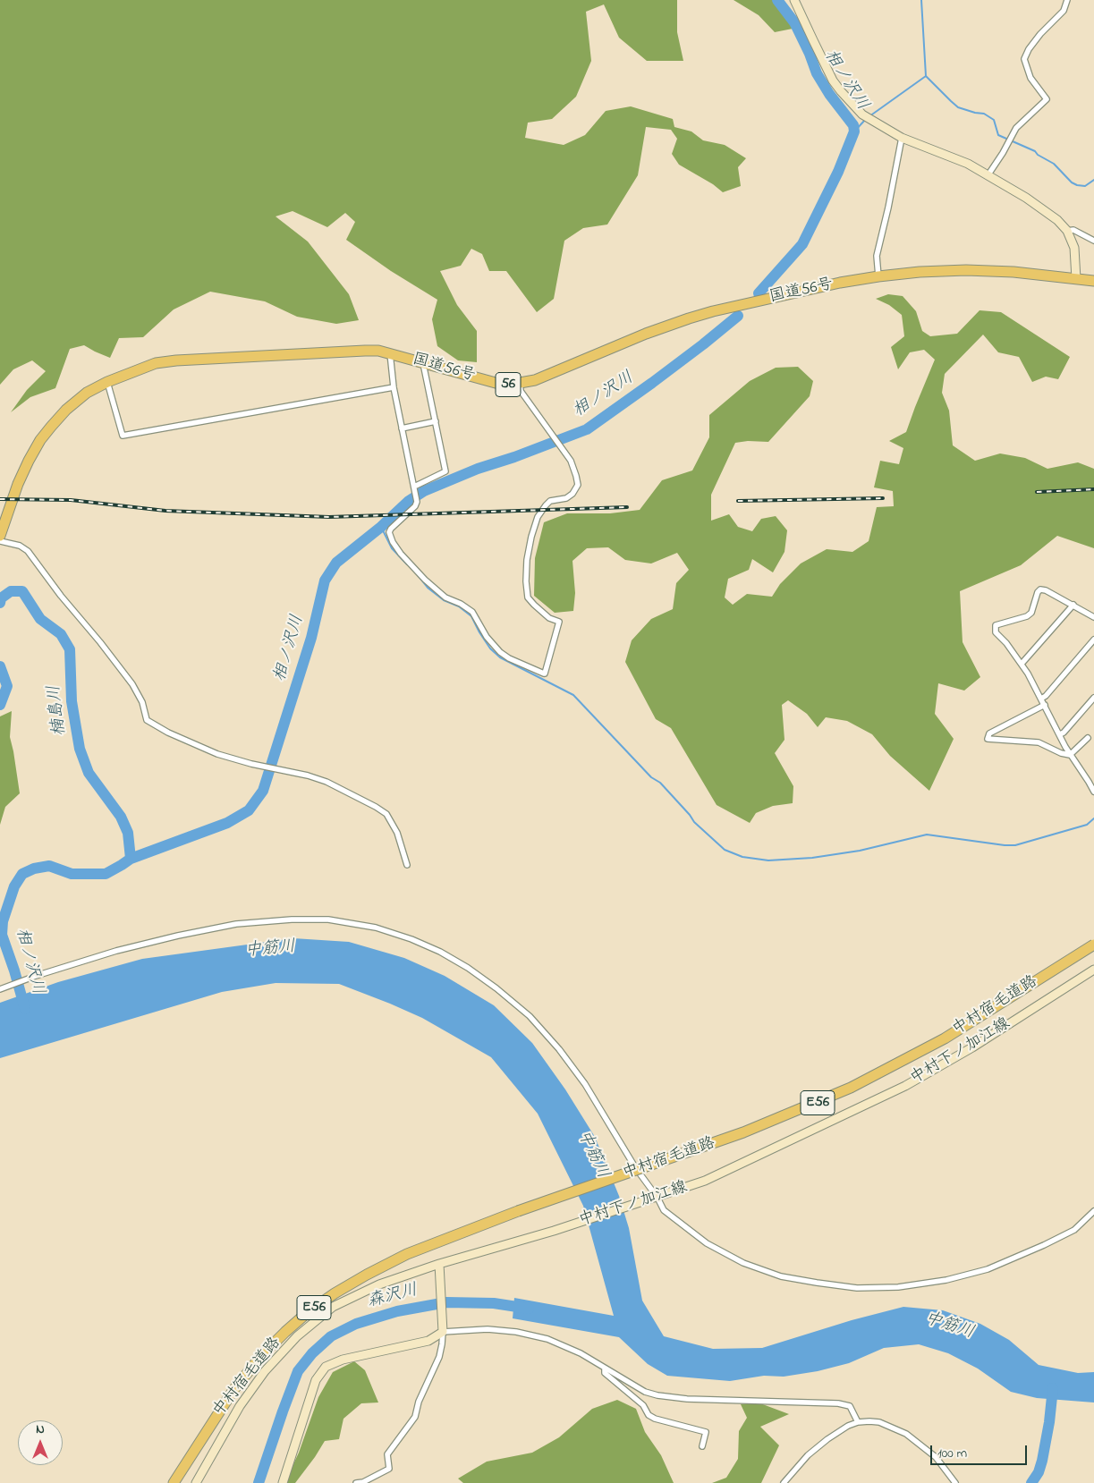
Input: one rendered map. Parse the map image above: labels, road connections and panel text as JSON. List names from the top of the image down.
{
  "streets": {
    "highway": [
      "国道56号",
      "56",
      "中村宿毛道路",
      "E56"
    ],
    "main road": ["中村下ノ加江線"]
  },
  "water": [
    "相ノ沢川",
    "楠島川",
    "中筋川",
    "森沢川"
  ],
  "scale_bar": "100 m",
  "north": "top"
}
